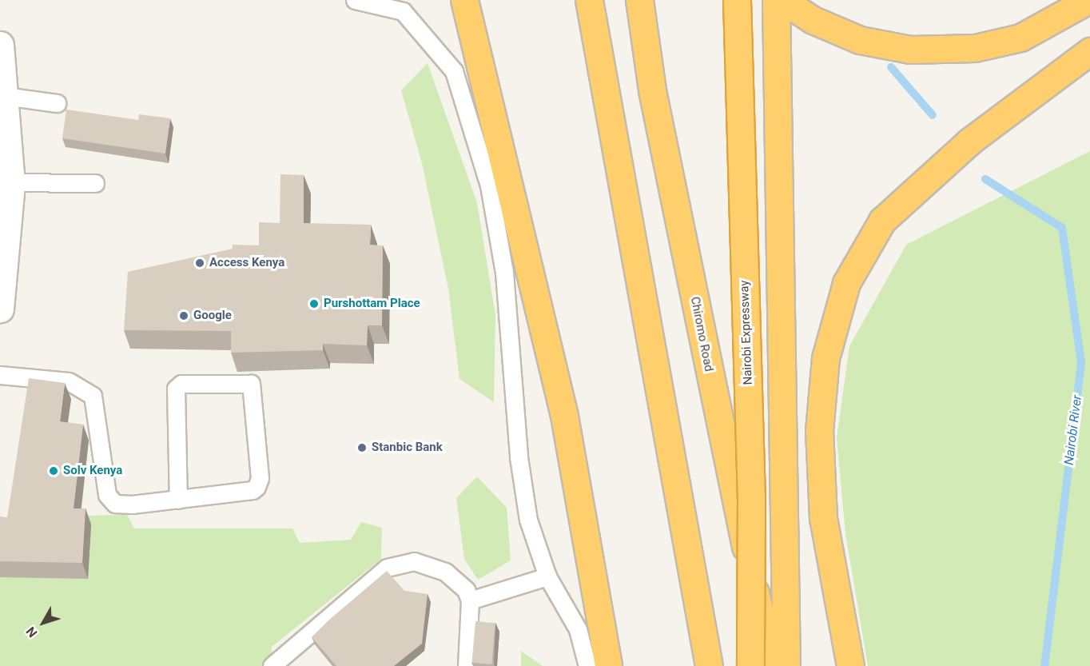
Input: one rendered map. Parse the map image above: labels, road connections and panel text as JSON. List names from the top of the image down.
{
  "streets": {
    "highway": ["Nairobi Expressway", "Chiromo Road"]
  },
  "water": ["Nairobi River"],
  "places": [
    "Access Kenya",
    "Purshottam Place",
    "Google",
    "Stanbic Bank",
    "Solv Kenya"
  ],
  "north": "bottom left"
}
